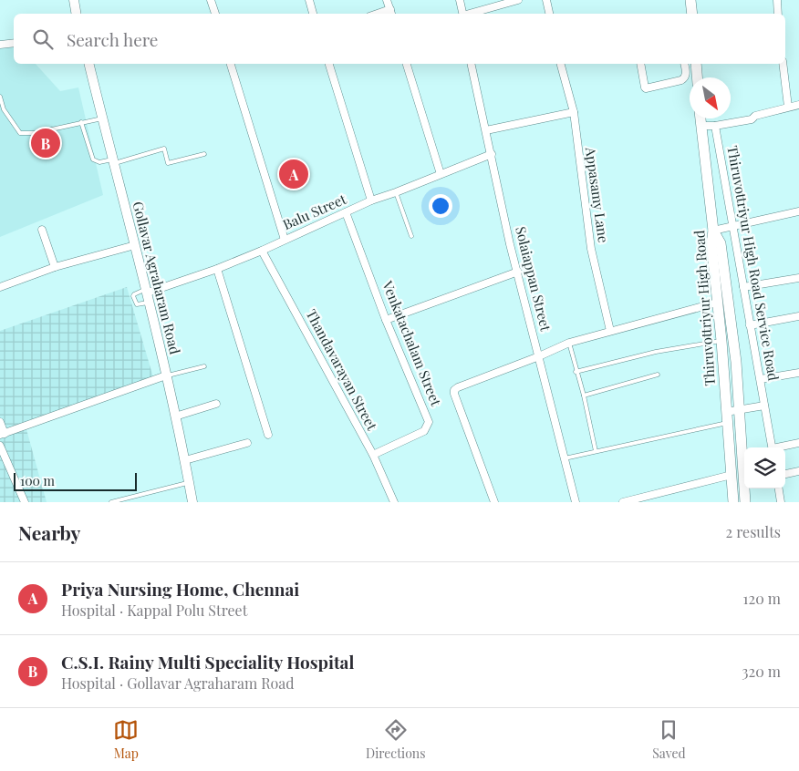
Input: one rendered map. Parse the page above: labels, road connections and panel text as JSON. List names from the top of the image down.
{
  "streets": {
    "main road": ["Thiruvottriyur High Road"],
    "street": [
      "Appasamy Lane",
      "Balu Street",
      "Thiruvottriyur High Road Service Road",
      "Gollavar Agraharam Road",
      "Solaiappan Street",
      "Venkatachalam Street",
      "Thandavarayan Street"
    ]
  },
  "crossings": [
    ["Balu Street", "Gollavar Agraharam Road"],
    ["Balu Street", "Solaiappan Street"],
    ["Balu Street", "Venkatachalam Street"],
    ["Balu Street", "Thandavarayan Street"],
    ["Venkatachalam Street", "Thandavarayan Street"]
  ],
  "scale_bar": "100 m",
  "north": "bottom right",
  "page": {
    "search": "Search here",
    "pins": ["B", "A"],
    "scale": "100 m",
    "heading": ["Nearby", "2 results"],
    "list": [
      {
        "mark": "A",
        "name": "Priya Nursing Home, Chennai",
        "note": "Hospital · Kappal Polu Street",
        "value": "120 m"
      },
      {
        "mark": "B",
        "name": "C.S.I. Rainy Multi Speciality Hospital",
        "note": "Hospital · Gollavar Agraharam Road",
        "value": "320 m"
      }
    ],
    "nav": ["Map", "Directions", "Saved"]
  }
}
